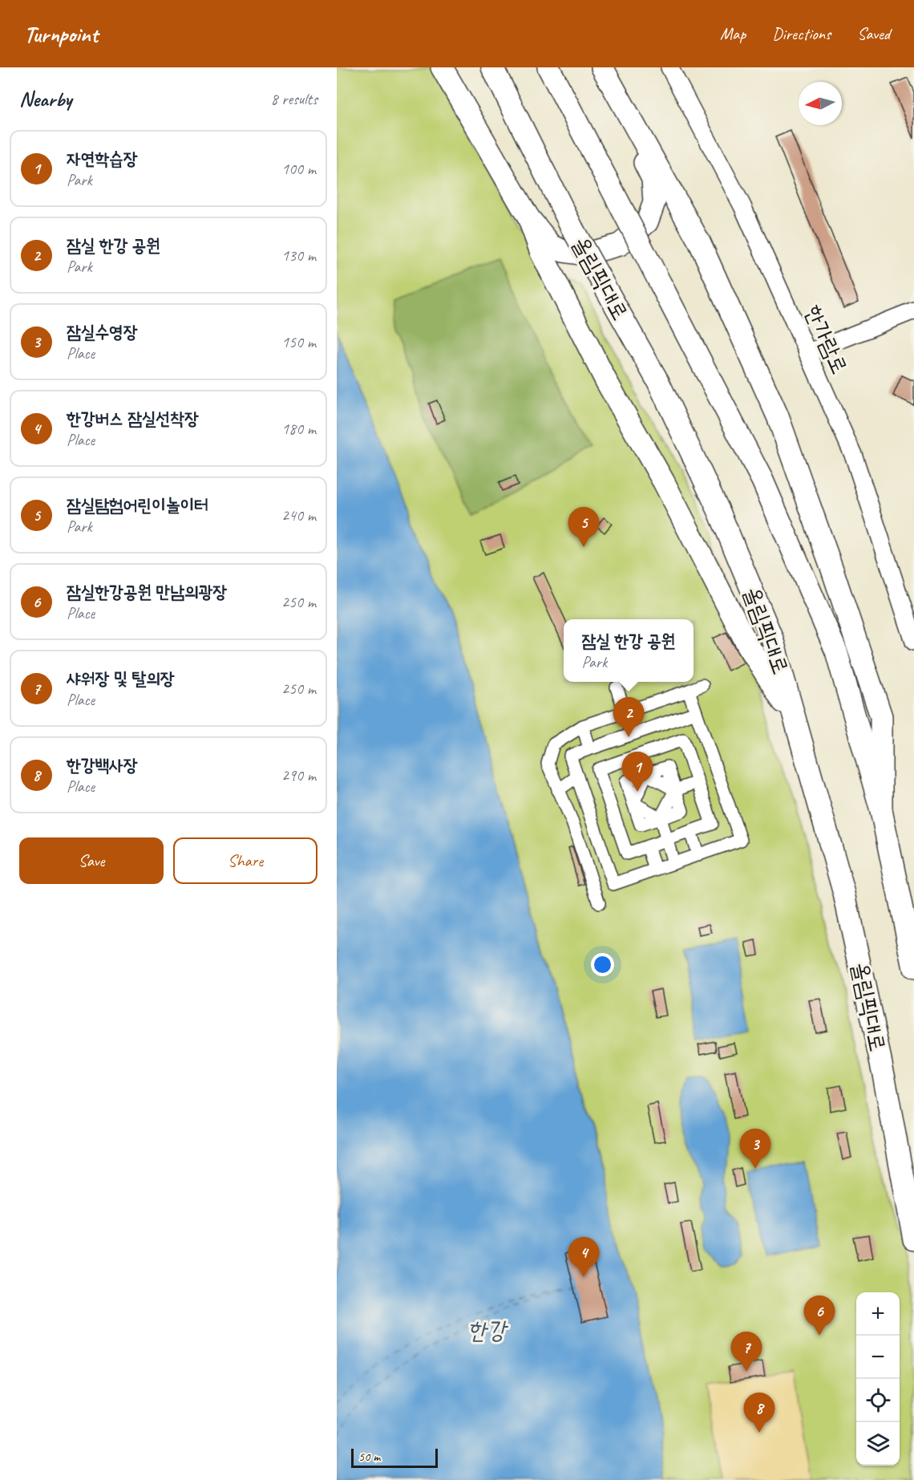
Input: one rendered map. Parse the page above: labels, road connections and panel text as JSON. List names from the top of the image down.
{
  "streets": {
    "highway": ["올림픽대로"],
    "street": ["한가람로"]
  },
  "water": ["한강"],
  "scale_bar": "50 m",
  "north": "left",
  "page": {
    "header": "Turnpoint",
    "nav": ["Map", "Directions", "Saved"],
    "heading": ["Nearby", "8 results"],
    "list": [
      {
        "mark": "1",
        "name": "자연학습장",
        "note": "Park",
        "value": "100 m"
      },
      {
        "mark": "2",
        "name": "잠실 한강 공원",
        "note": "Park",
        "value": "130 m"
      },
      {
        "mark": "3",
        "name": "잠실수영장",
        "note": "Place",
        "value": "150 m"
      },
      {
        "mark": "4",
        "name": "한강버스 잠실선착장",
        "note": "Place",
        "value": "180 m"
      },
      {
        "mark": "5",
        "name": "잠실탐험어린이놀이터",
        "note": "Park",
        "value": "240 m"
      },
      {
        "mark": "6",
        "name": "잠실한강공원 만남의광장",
        "note": "Place",
        "value": "250 m"
      },
      {
        "mark": "7",
        "name": "샤워장 및 탈의장",
        "note": "Place",
        "value": "250 m"
      },
      {
        "mark": "8",
        "name": "한강백사장",
        "note": "Place",
        "value": "290 m"
      }
    ],
    "pins": [
      "5",
      "2",
      "1",
      "3",
      "4",
      "6",
      "7",
      "8"
    ],
    "popup": ["잠실 한강 공원", "Park"],
    "buttons": ["Save", "Share"],
    "map_buttons": ["+", "−"],
    "scale": "50 m"
  }
}
